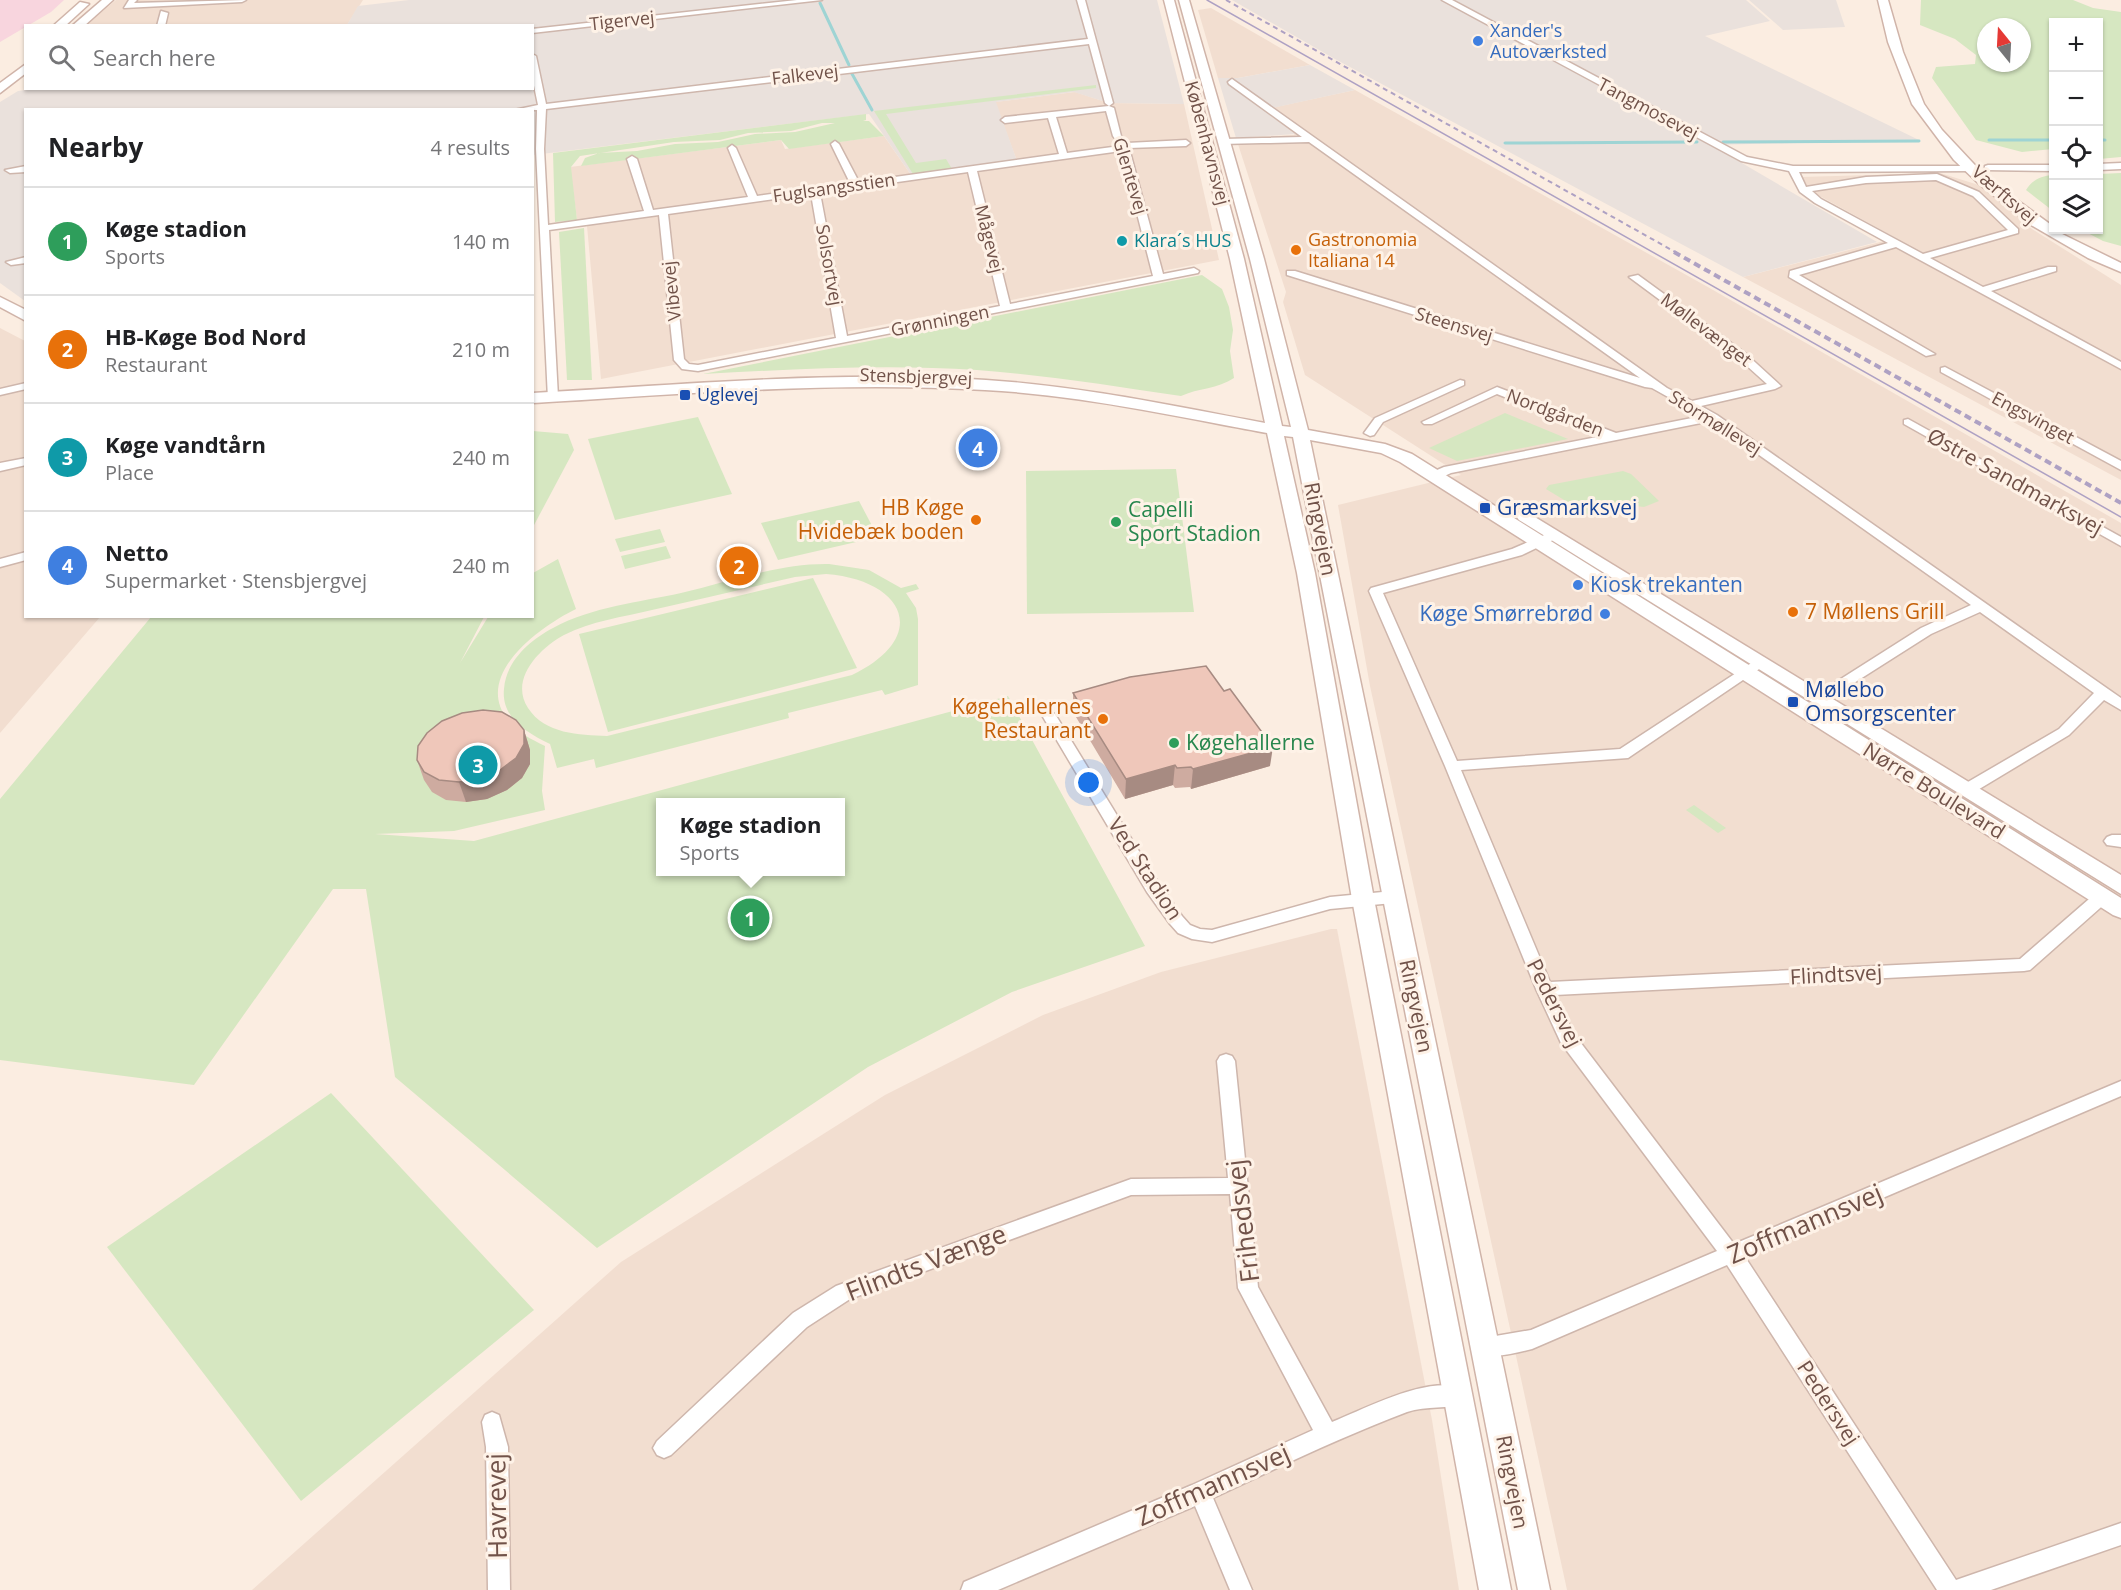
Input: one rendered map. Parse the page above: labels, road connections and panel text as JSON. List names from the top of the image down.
{
  "streets": {
    "main road": [
      "Tangmosevej",
      "Københavnsvej",
      "Værftsvej",
      "Stensbjergvej",
      "Ringvejen",
      "Nørre Boulevard"
    ],
    "street": [
      "Tigervej",
      "Falkevej",
      "Glentevej",
      "Fuglsangsstien",
      "Mågevej",
      "Solsortvej",
      "Vibevej",
      "Grønningen",
      "Steensvej",
      "Møllevænget",
      "Nordgården",
      "Engsvinget",
      "Stormøllevej",
      "Østre Sandmarksvej",
      "Ved Stadion",
      "Flindtsvej",
      "Pedersvej",
      "Frihedsvej",
      "Zoffmannsvej",
      "Flindts Vænge",
      "Havrevej"
    ]
  },
  "crossings": [
    ["Falkevej", "Glentevej"],
    ["Tangmosevej", "Værftsvej"],
    ["Københavnsvej", "Stensbjergvej"],
    ["Københavnsvej", "Ringvejen"],
    ["Københavnsvej", "Nørre Boulevard"],
    ["Glentevej", "Fuglsangsstien"],
    ["Glentevej", "Grønningen"],
    ["Fuglsangsstien", "Mågevej"],
    ["Fuglsangsstien", "Solsortvej"],
    ["Fuglsangsstien", "Vibevej"],
    ["Mågevej", "Grønningen"],
    ["Solsortvej", "Grønningen"],
    ["Vibevej", "Grønningen"],
    ["Steensvej", "Stormøllevej"],
    ["Møllevænget", "Stormøllevej"],
    ["Stensbjergvej", "Ringvejen"],
    ["Stensbjergvej", "Nørre Boulevard"],
    ["Ringvejen", "Nørre Boulevard"],
    ["Ringvejen", "Ved Stadion"],
    ["Ringvejen", "Zoffmannsvej"],
    ["Nørre Boulevard", "Flindtsvej"],
    ["Nørre Boulevard", "Pedersvej"],
    ["Flindtsvej", "Pedersvej"],
    ["Pedersvej", "Zoffmannsvej"],
    ["Frihedsvej", "Zoffmannsvej"],
    ["Frihedsvej", "Flindts Vænge"]
  ],
  "places": {
    "other": [
      "Xander's Autoværksted",
      "Klara´s HUS",
      "Gastronomia Italiana 14",
      "HB Køge Hvidebæk boden",
      "Capelli Sport Stadion",
      "Kiosk trekanten",
      "7 Møllens Grill",
      "Køge Smørrebrød",
      "Køgehallernes Restaurant",
      "Køgehallerne"
    ],
    "transit": ["Uglevej", "Græsmarksvej", "Møllebo Omsorgscenter"]
  },
  "north": "top",
  "page": {
    "map_buttons": ["+", "−"],
    "search": "Search here",
    "heading": ["Nearby", "4 results"],
    "list": [
      {
        "mark": "1",
        "name": "Køge stadion",
        "note": "Sports",
        "value": "140 m"
      },
      {
        "mark": "2",
        "name": "HB-Køge Bod Nord",
        "note": "Restaurant",
        "value": "210 m"
      },
      {
        "mark": "3",
        "name": "Køge vandtårn",
        "note": "Place",
        "value": "240 m"
      },
      {
        "mark": "4",
        "name": "Netto",
        "note": "Supermarket · Stensbjergvej",
        "value": "240 m"
      }
    ],
    "pins": [
      "4",
      "2",
      "3",
      "1"
    ],
    "popup": ["Køge stadion", "Sports"]
  }
}
